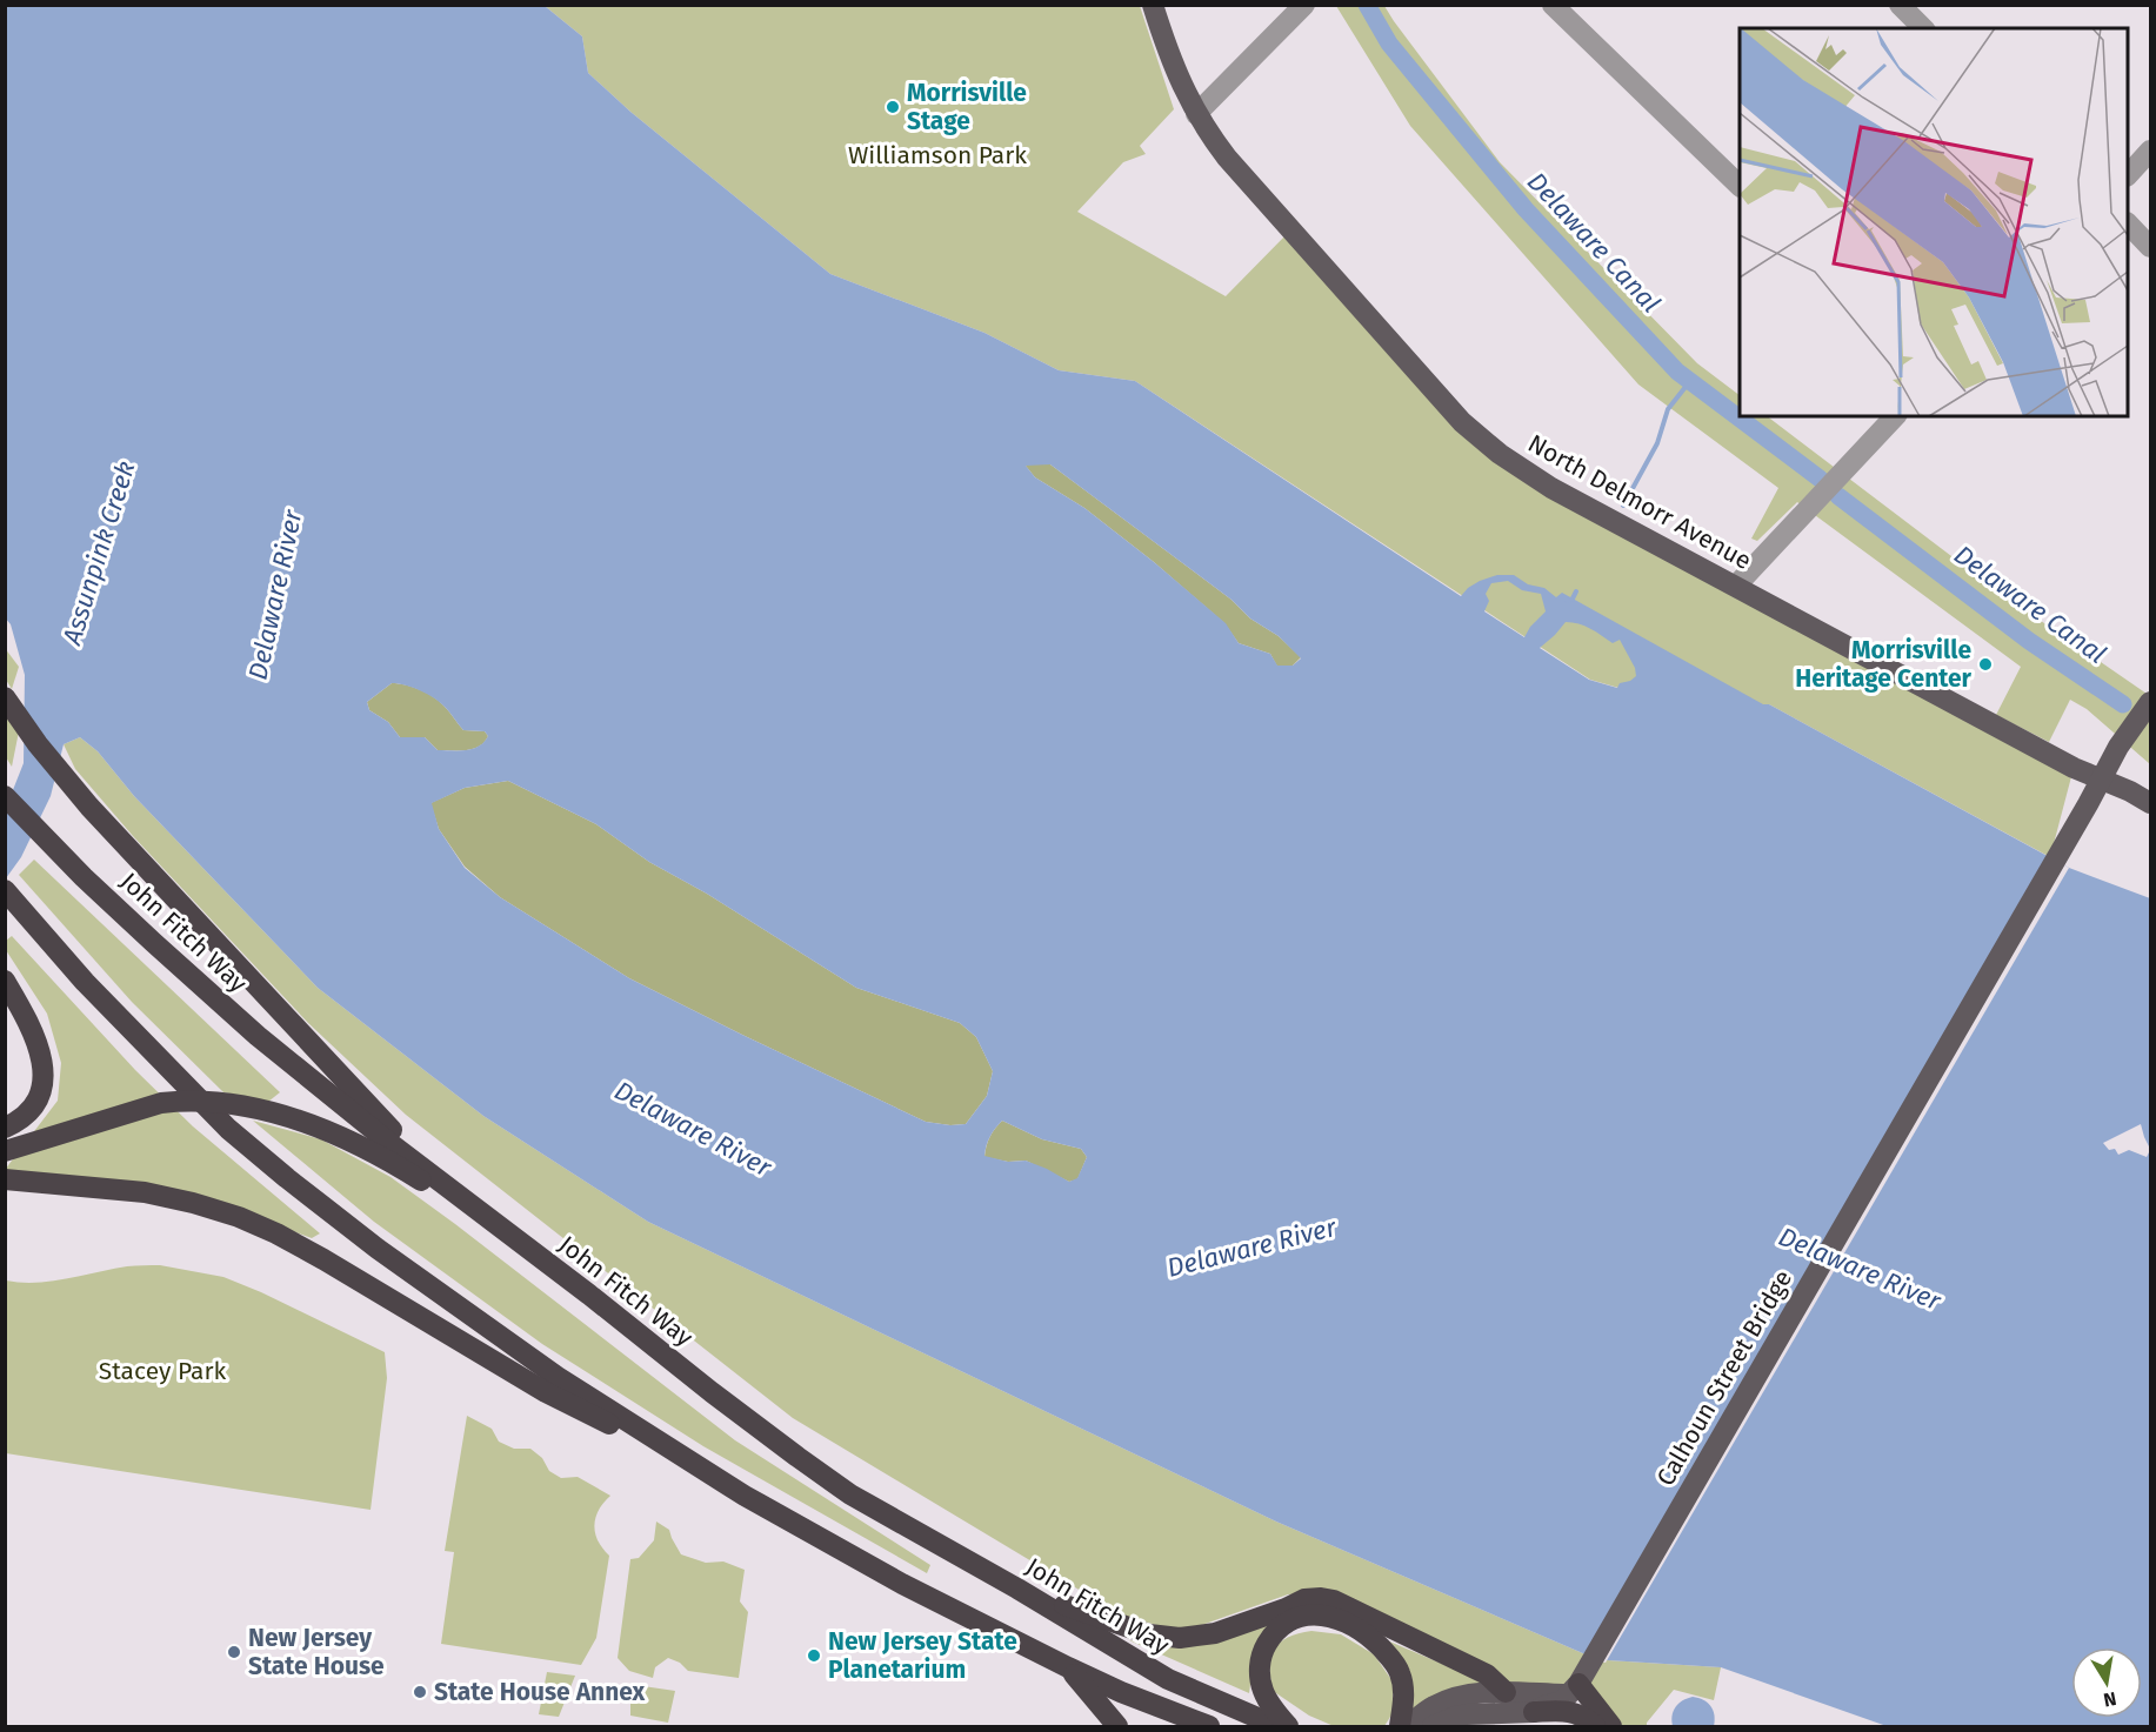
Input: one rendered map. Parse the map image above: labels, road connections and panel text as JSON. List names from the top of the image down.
{
  "streets": {
    "highway": ["John Fitch Way"],
    "main road": ["North Delmorr Avenue", "Calhoun Street Bridge"]
  },
  "crossings": [
    ["North Delmorr Avenue", "Calhoun Street Bridge"]
  ],
  "water": ["Delaware Canal", "Assunpink Creek", "Delaware River"],
  "parks": ["Williamson Park", "Stacey Park"],
  "places": [
    "Morrisville Stage",
    "Morrisville Heritage Center",
    "New Jersey State House",
    "New Jersey State Planetarium",
    "State House Annex"
  ],
  "north": "bottom"
}
